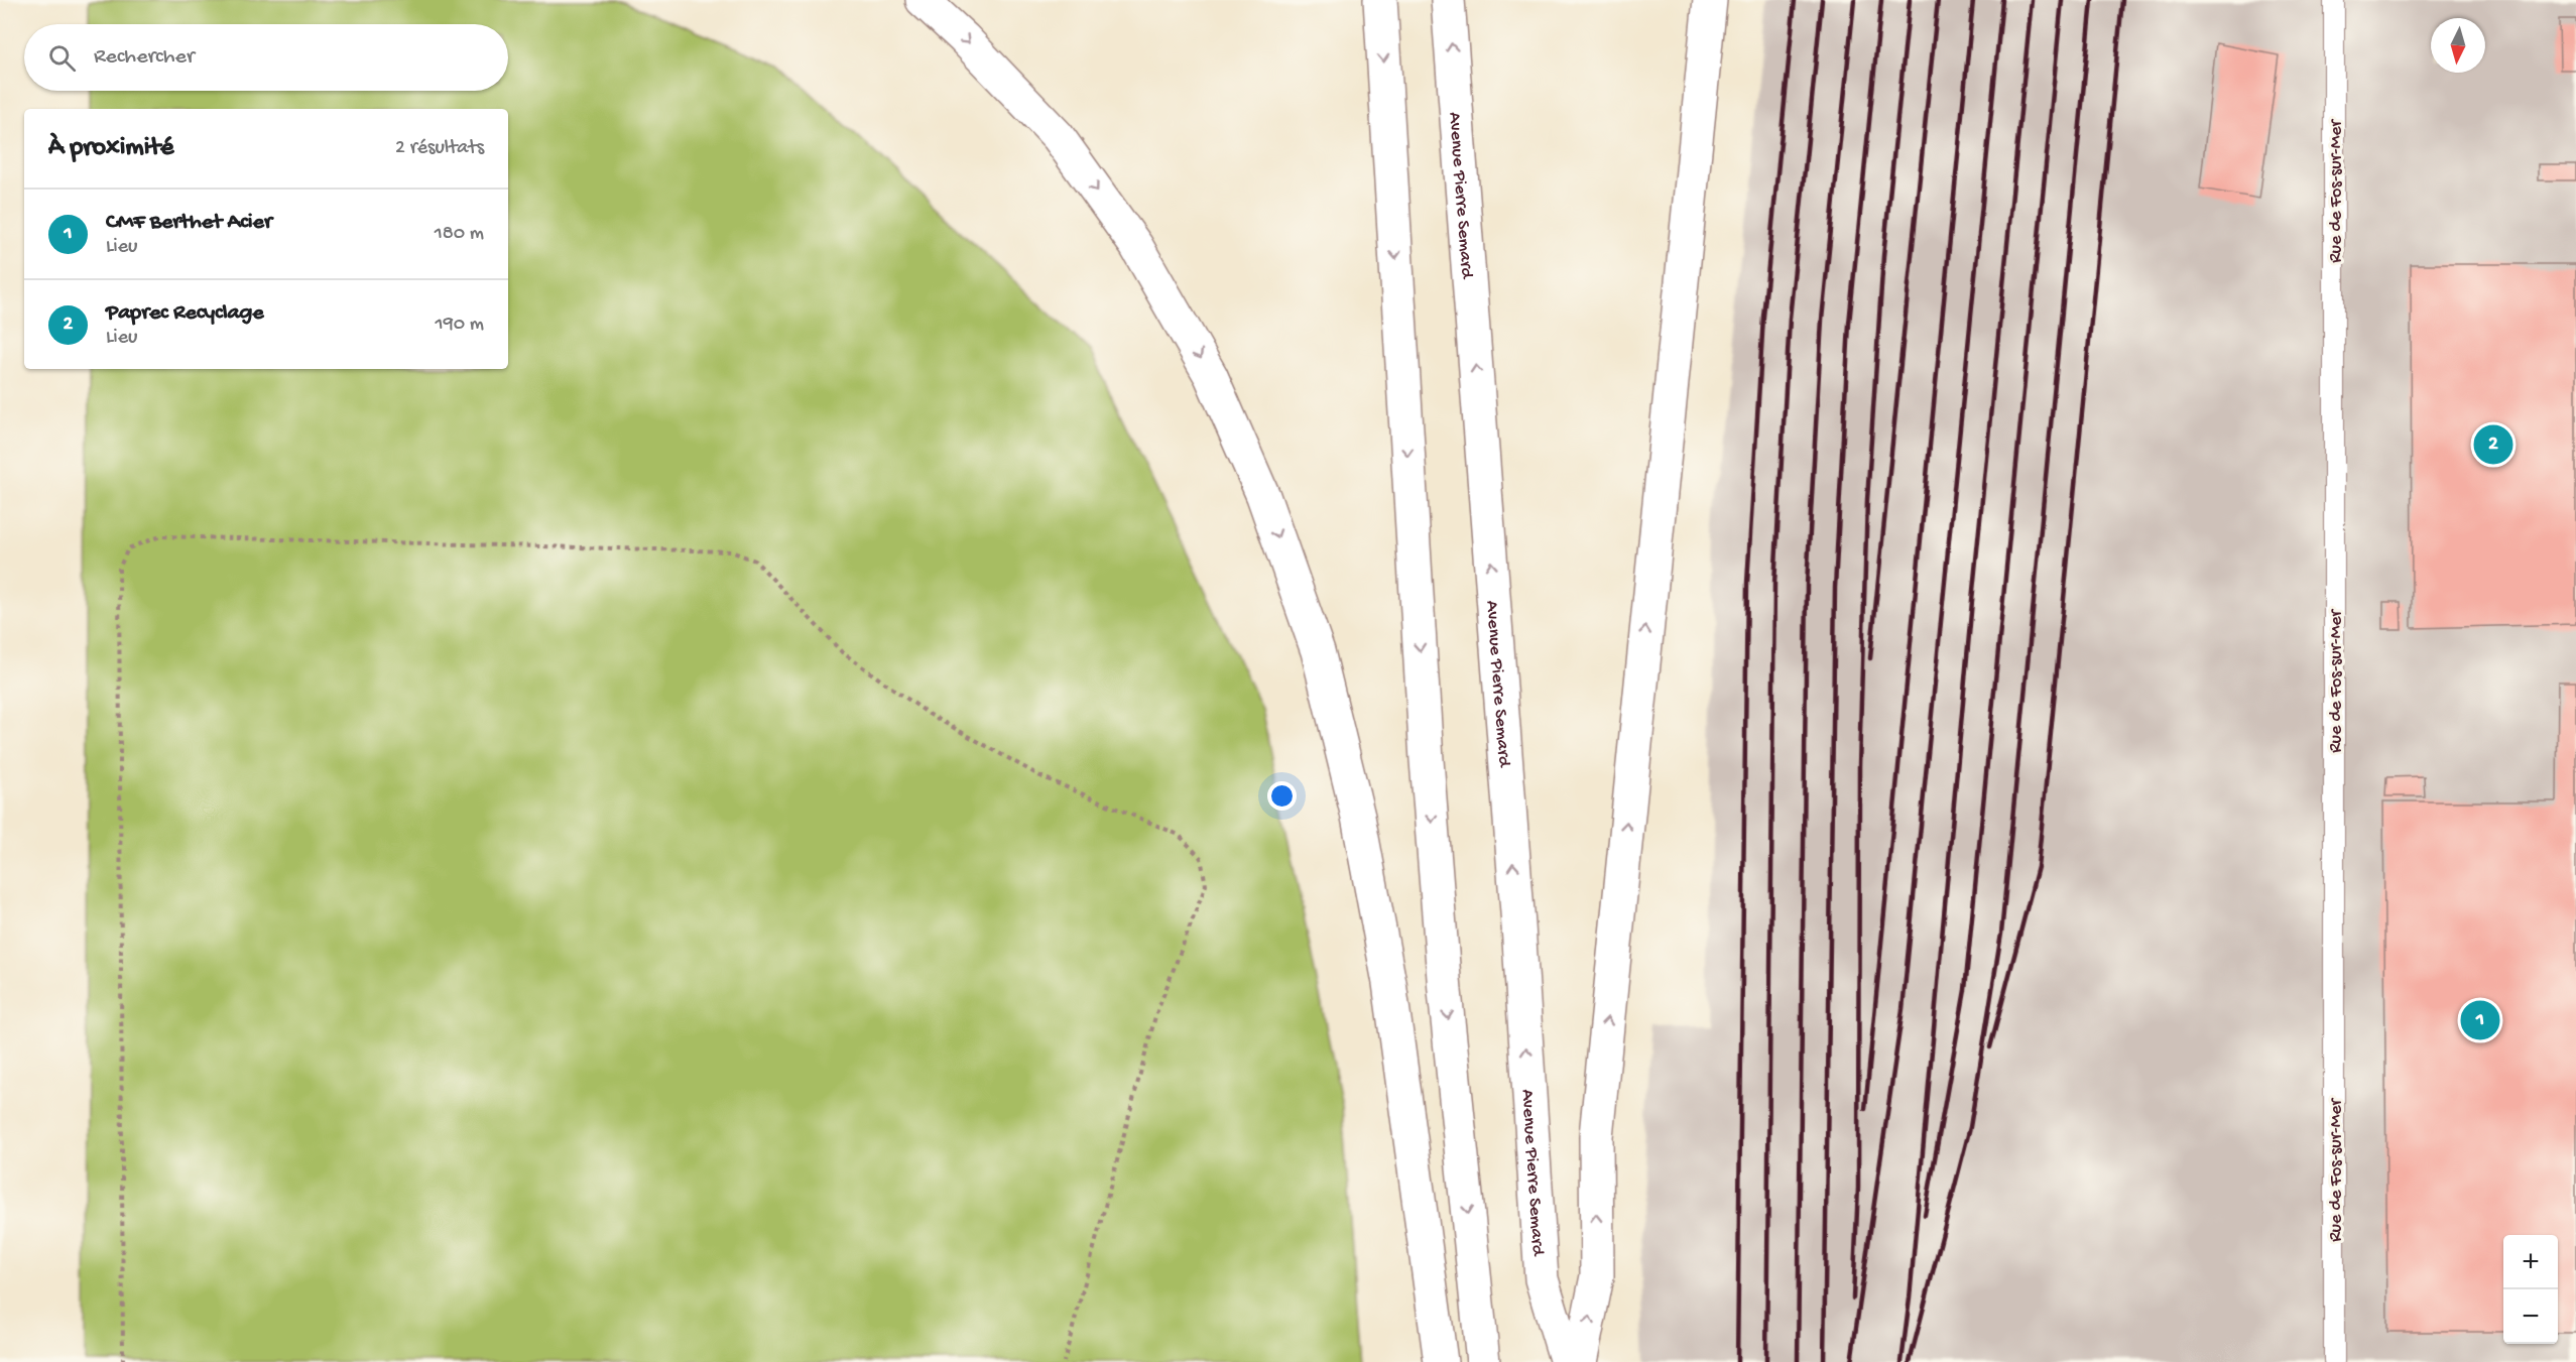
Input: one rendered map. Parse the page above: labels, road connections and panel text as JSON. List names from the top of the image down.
{
  "streets": {
    "highway": ["Avenue Pierre Semard"],
    "lane": ["Rue de Fos-sur-Mer"]
  },
  "north": "bottom",
  "page": {
    "search": "Rechercher",
    "heading": ["À proximité", "2 résultats"],
    "list": [
      {
        "mark": "1",
        "name": "CMF Berthet Acier",
        "note": "Lieu",
        "value": "180 m"
      },
      {
        "mark": "2",
        "name": "Paprec Recyclage",
        "note": "Lieu",
        "value": "190 m"
      }
    ],
    "pins": ["2", "1"],
    "map_buttons": ["+", "−"]
  }
}
